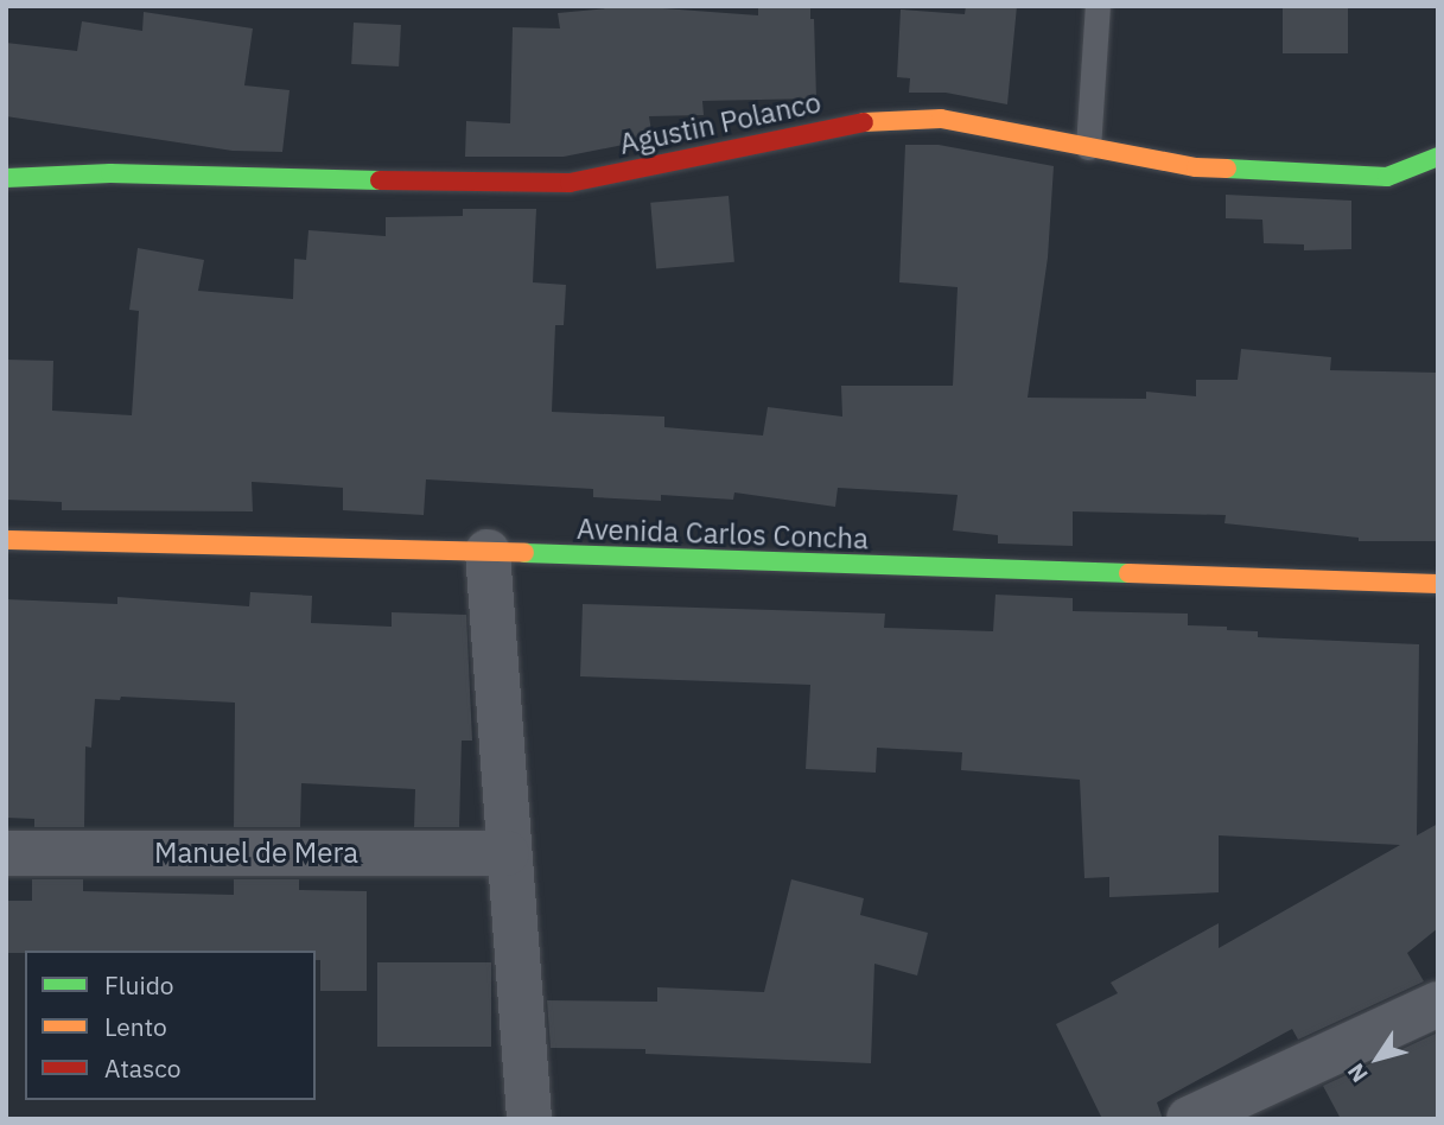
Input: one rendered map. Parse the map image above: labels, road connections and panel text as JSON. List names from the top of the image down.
{
  "streets": {
    "street": ["Agustin Polanco", "Avenida Carlos Concha", "Manuel de Mera"]
  },
  "legend": ["Fluido", "Lento", "Atasco"],
  "north": "bottom left"
}
